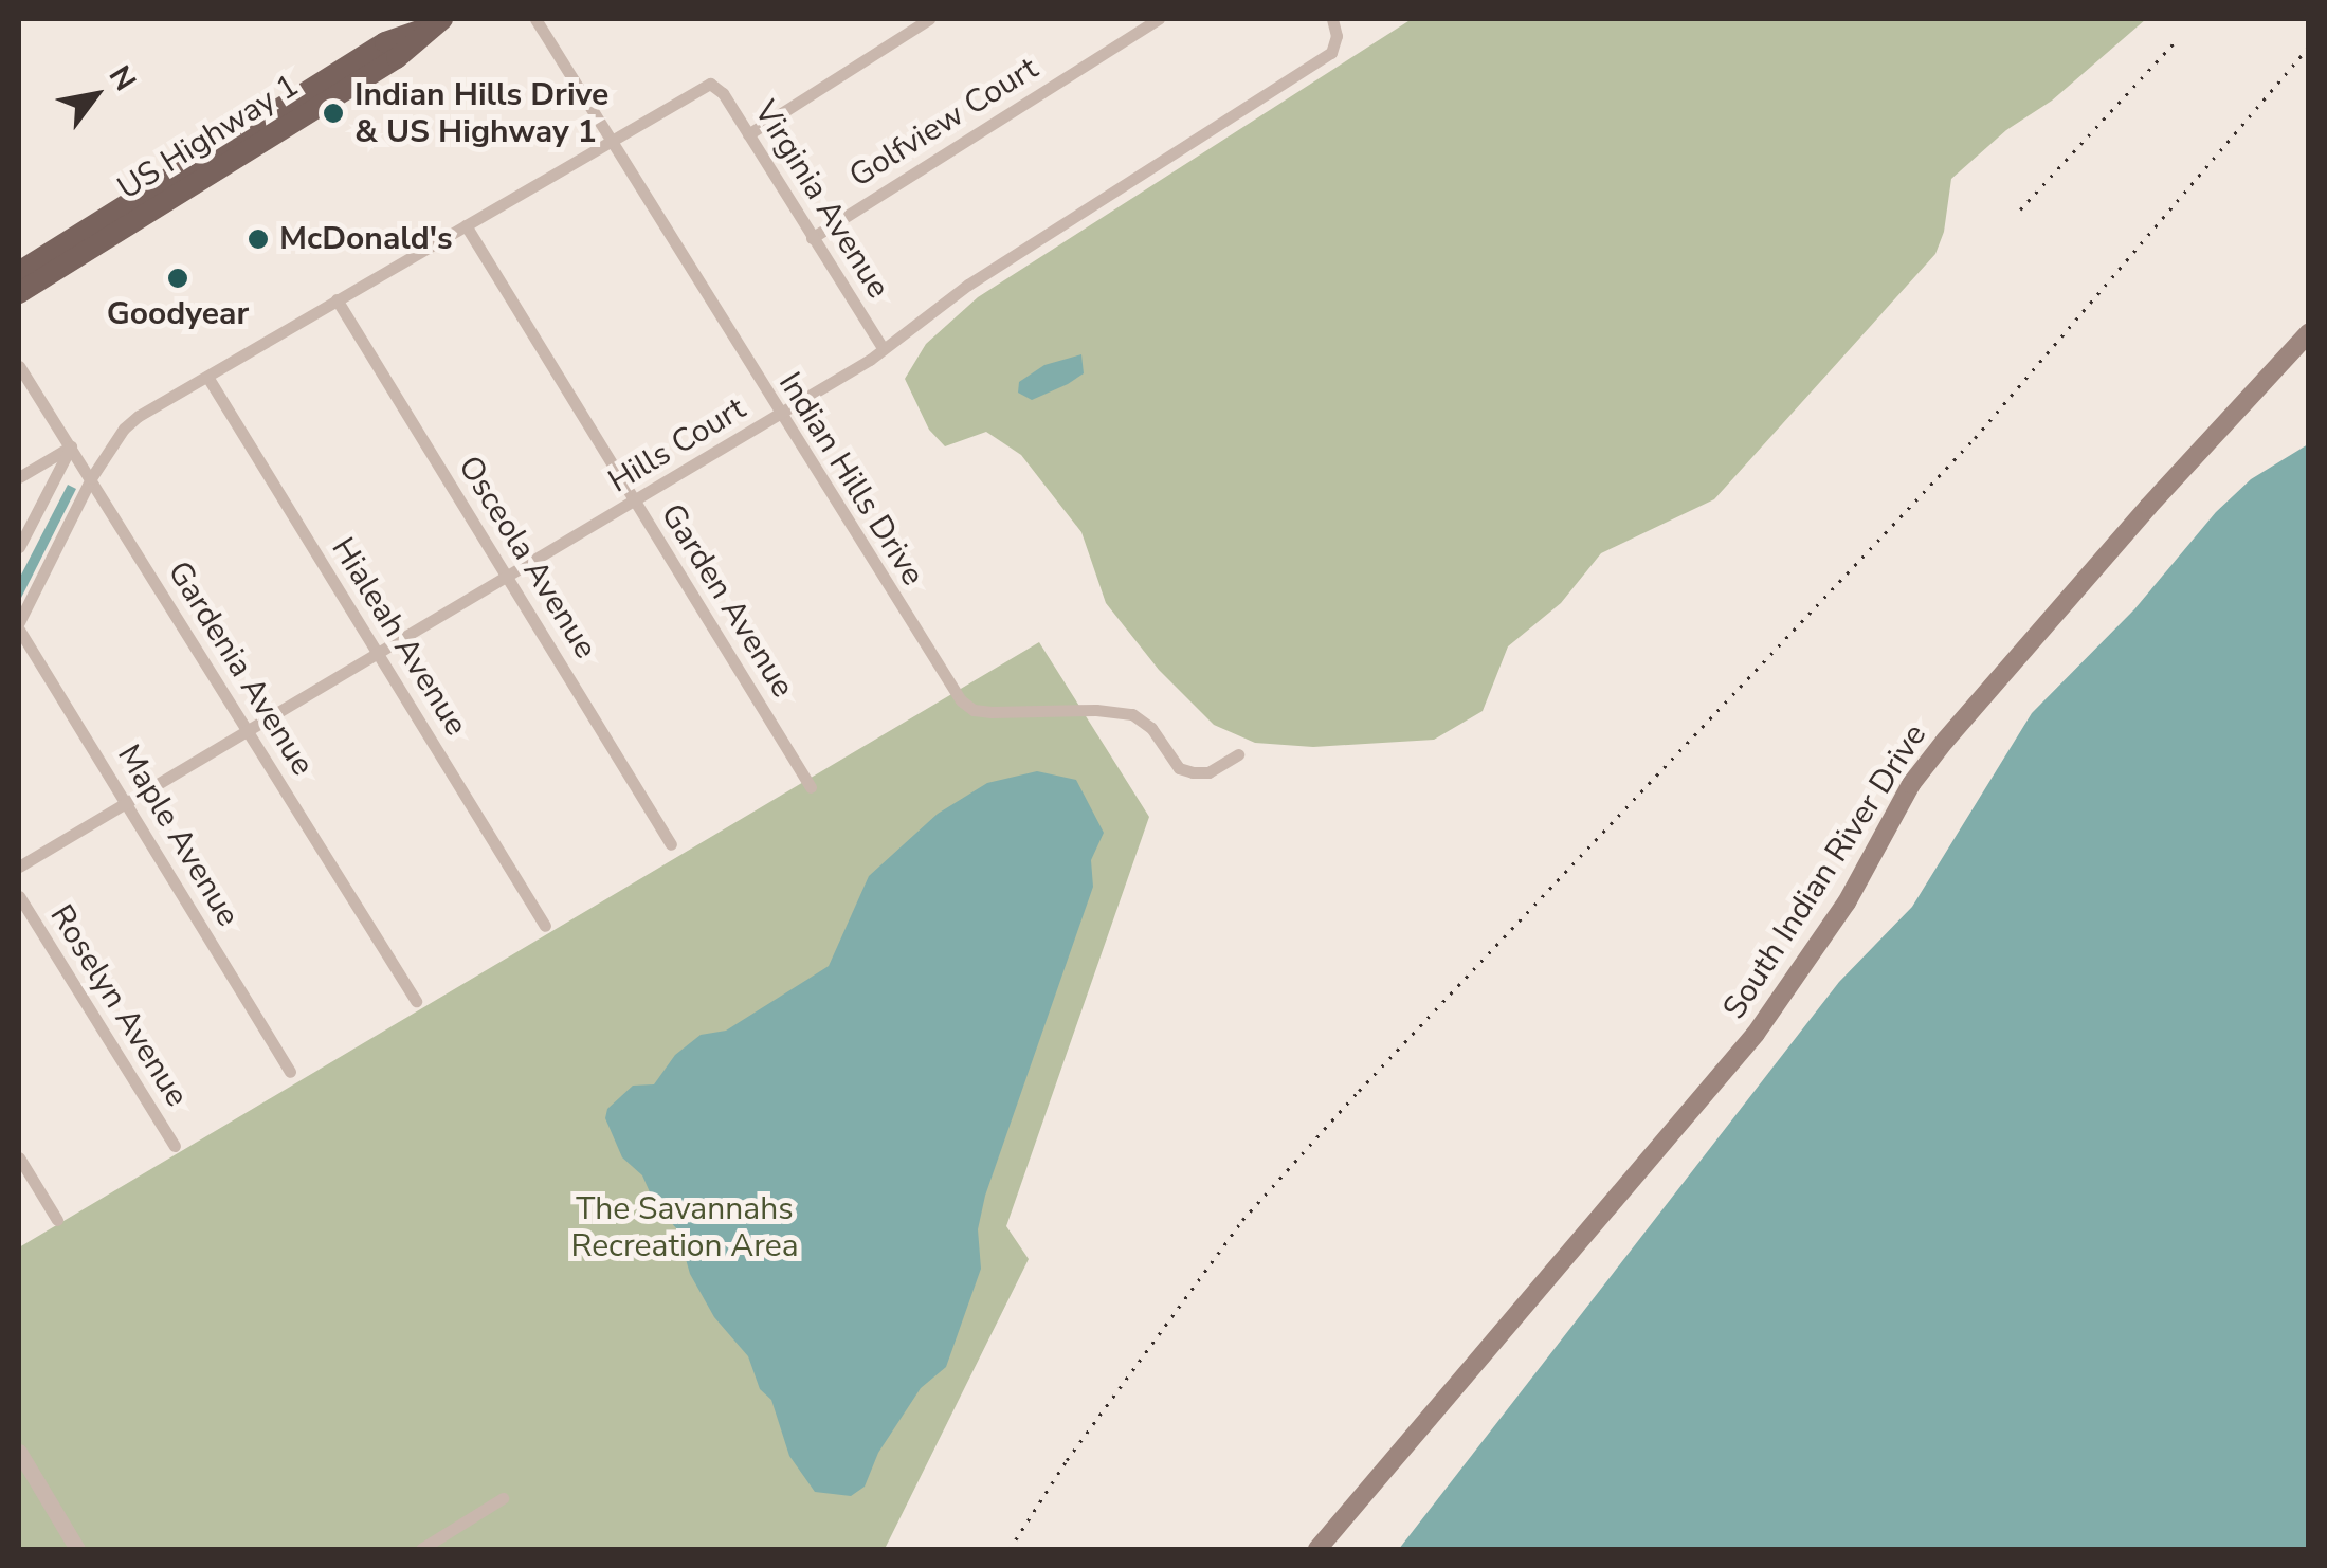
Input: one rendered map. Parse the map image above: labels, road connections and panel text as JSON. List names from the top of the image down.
{
  "streets": {
    "main road": ["US Highway 1", "South Indian River Drive"],
    "street": [
      "Golfview Court",
      "Virginia Avenue",
      "Hills Court",
      "Indian Hills Drive",
      "Osceola Avenue",
      "Garden Avenue",
      "Hialeah Avenue",
      "Gardenia Avenue",
      "Maple Avenue",
      "Roselyn Avenue"
    ]
  },
  "crossings": [
    ["Golfview Court", "Virginia Avenue"],
    ["Virginia Avenue", "Hills Court"],
    ["Virginia Avenue", "Indian Hills Drive"],
    ["Hills Court", "Indian Hills Drive"],
    ["Hills Court", "Osceola Avenue"],
    ["Hills Court", "Garden Avenue"],
    ["Hills Court", "Hialeah Avenue"],
    ["Hills Court", "Gardenia Avenue"],
    ["Hills Court", "Maple Avenue"]
  ],
  "parks": ["The Savannahs Recreation Area"],
  "places": ["Indian Hills Drive & US Highway 1", "McDonald's", "Goodyear"],
  "north": "top right"
}
